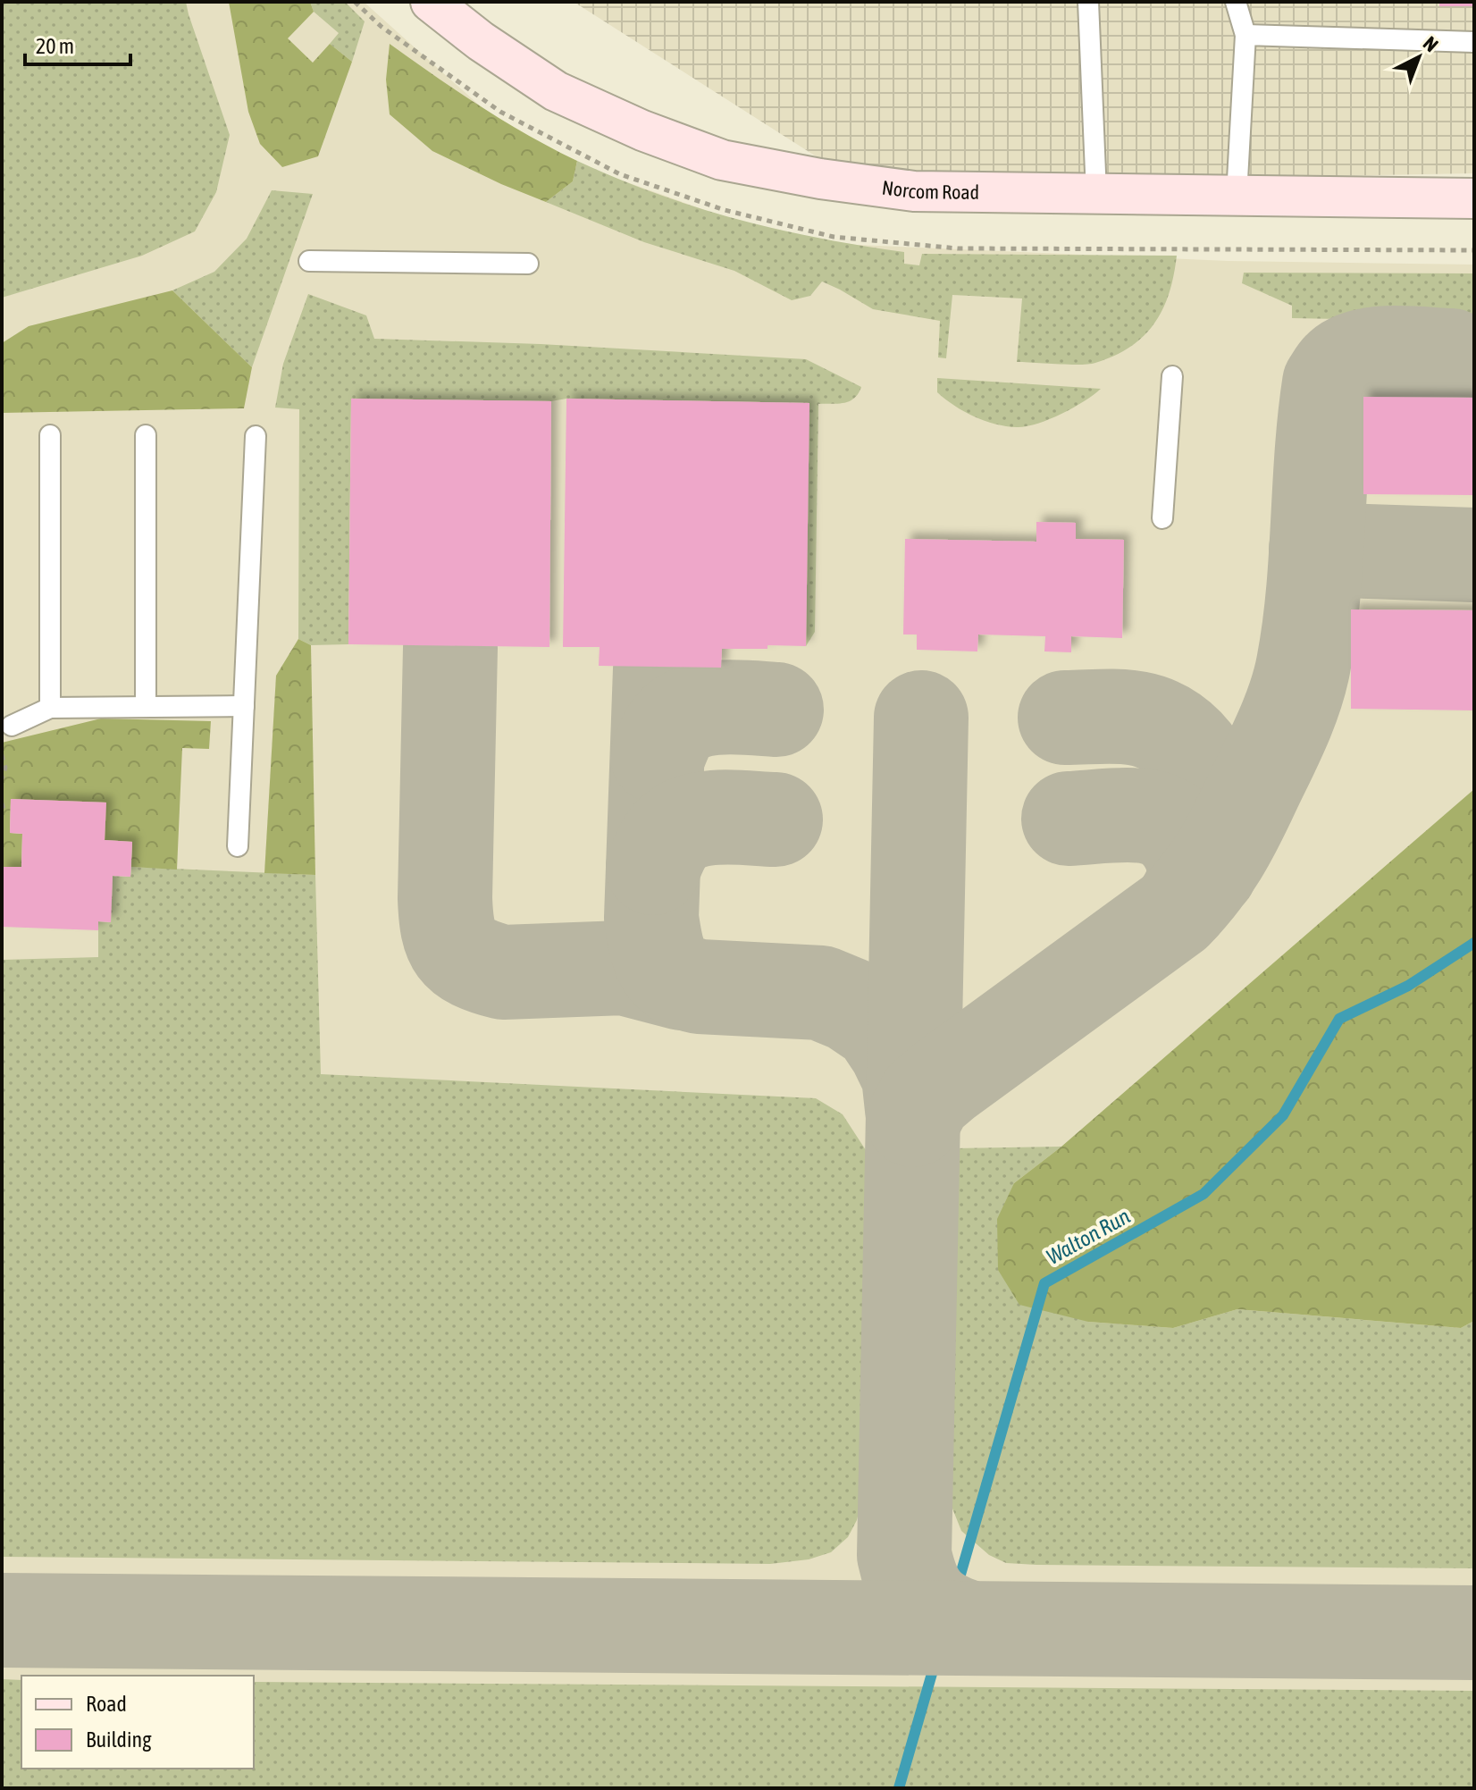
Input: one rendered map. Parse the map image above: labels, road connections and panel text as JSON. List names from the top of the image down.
{
  "streets": {
    "street": ["Norcom Road"]
  },
  "water": ["Walton Run"],
  "legend": ["Road", "Building"],
  "scale_bar": "20 m",
  "north": "top right"
}
